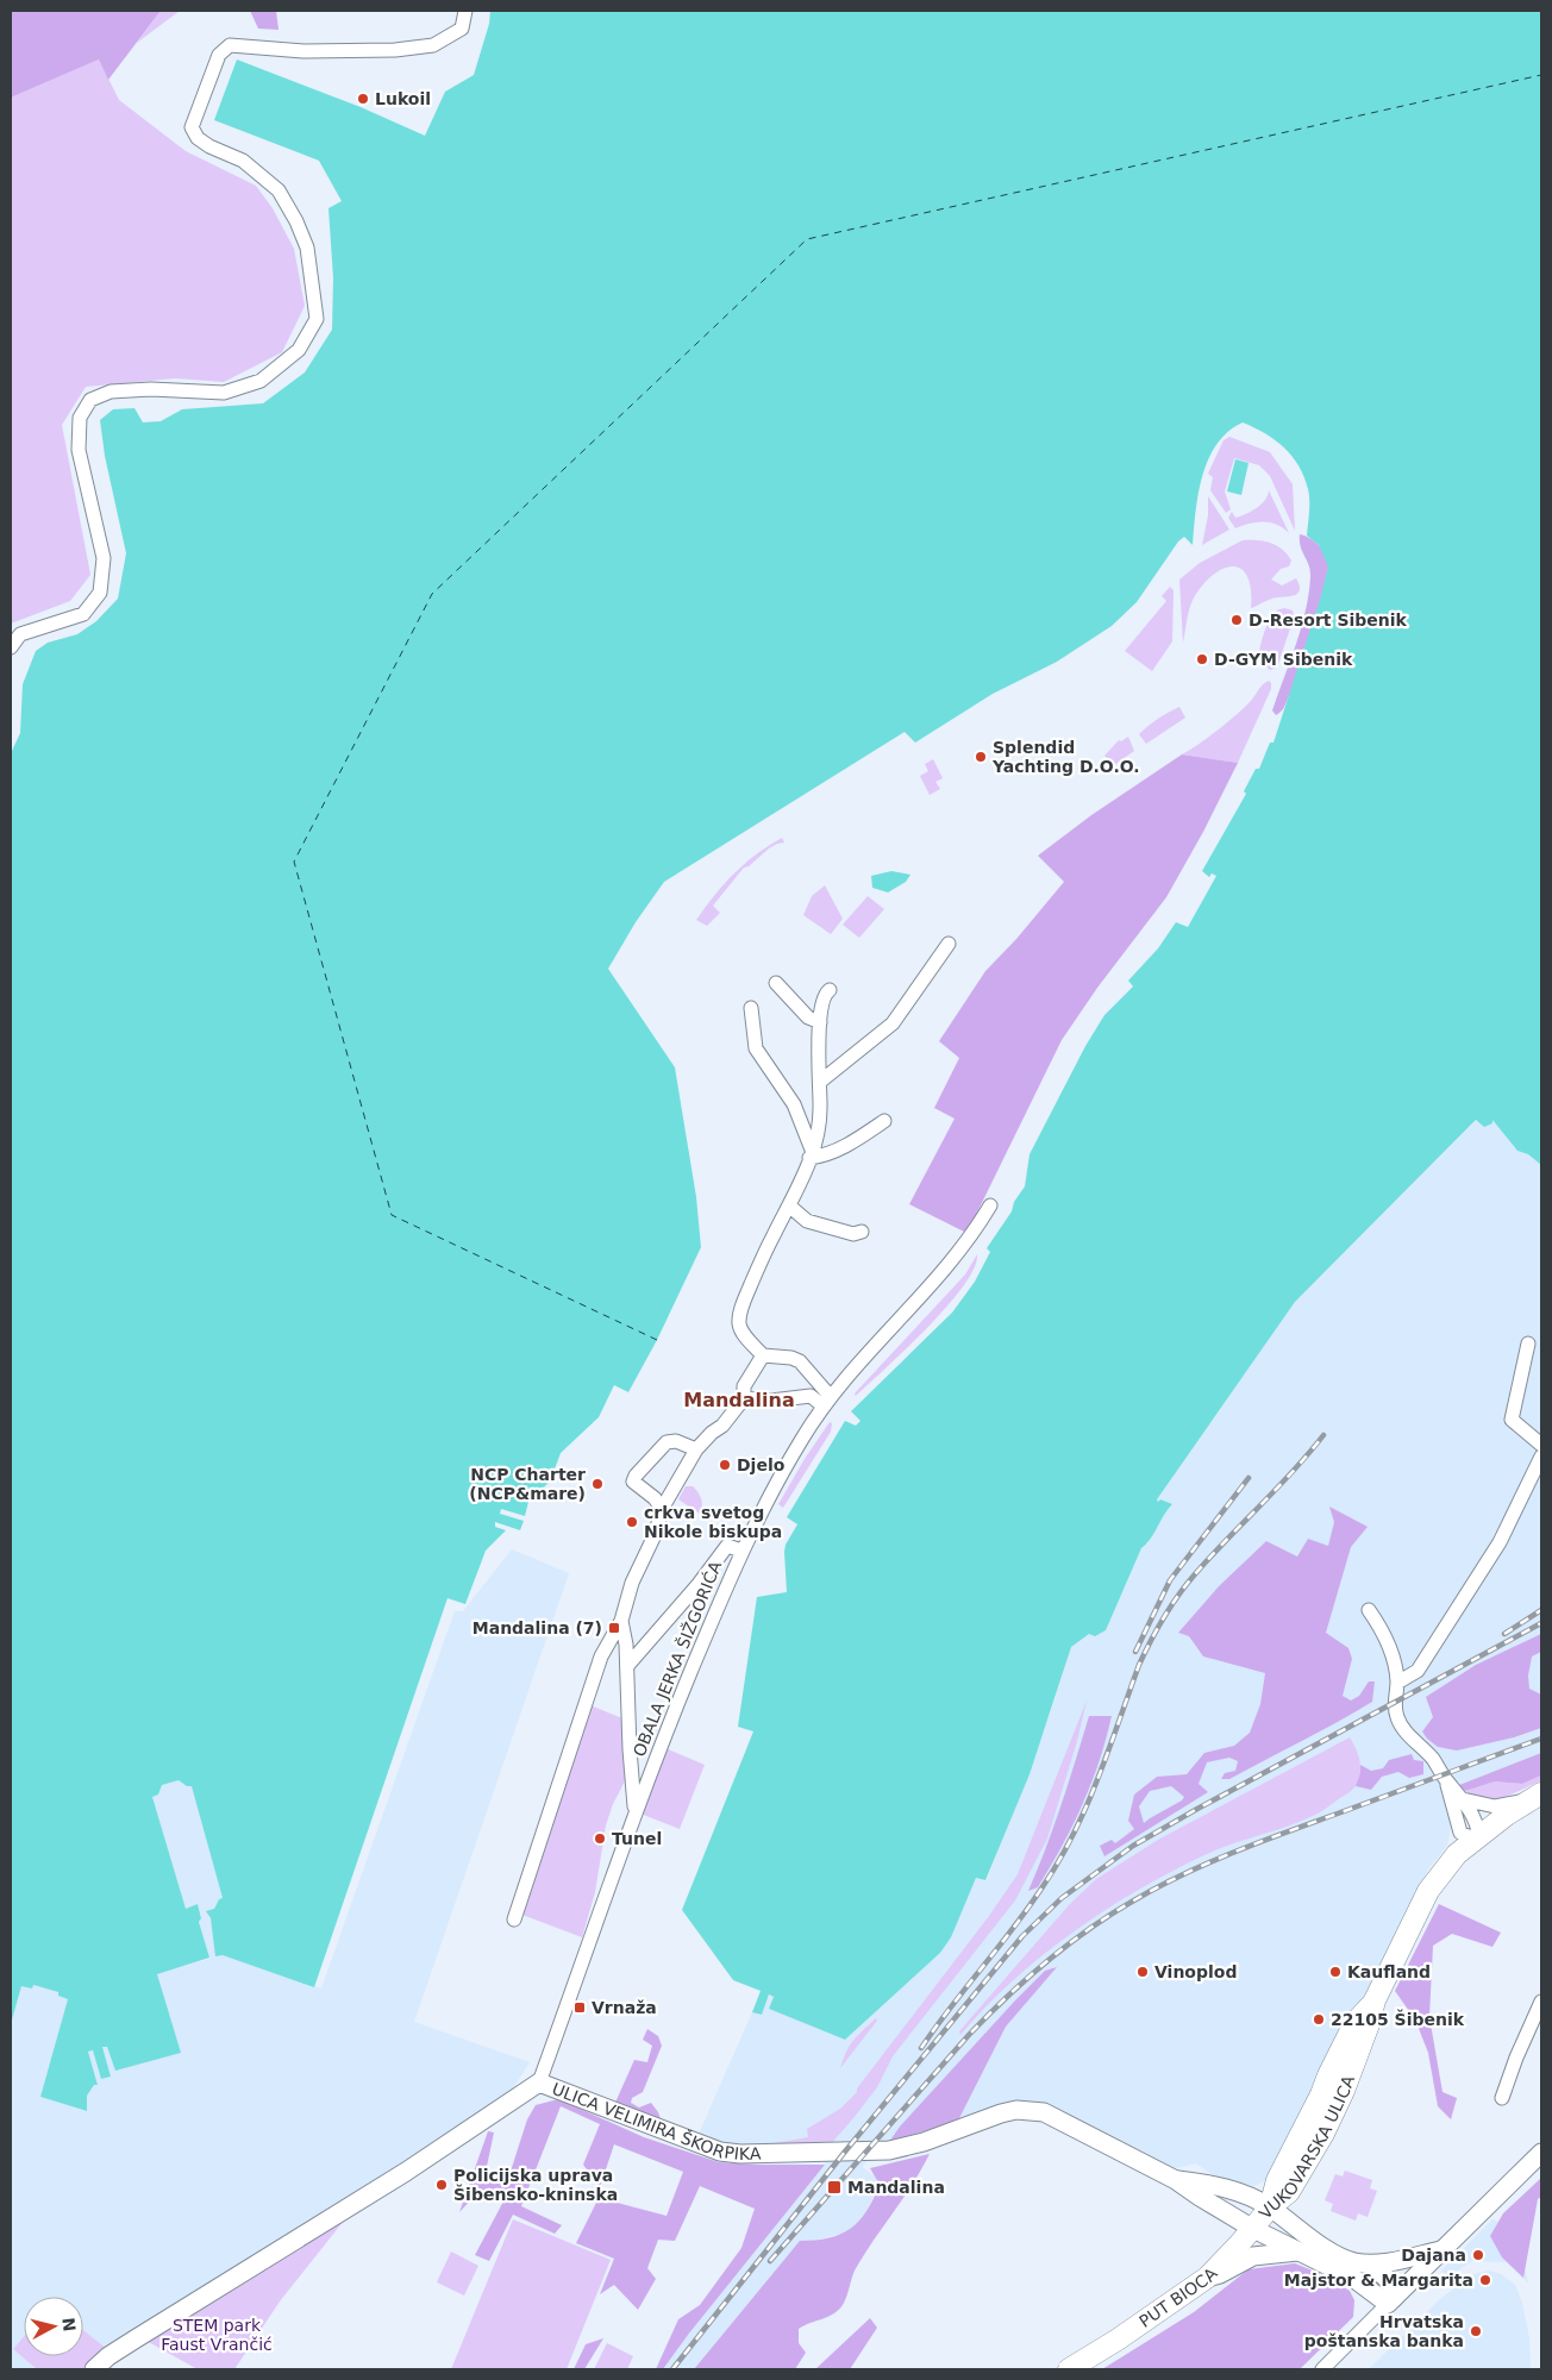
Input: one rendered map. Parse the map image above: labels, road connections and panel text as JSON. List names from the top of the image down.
{
  "streets": {
    "main road": ["VUKOVARSKA ULICA", "PUT BIOCA"],
    "street": ["OBALA JERKA ŠIŽGORIĆA", "ULICA VELIMIRA ŠKORPIKA"]
  },
  "crossings": [
    ["OBALA JERKA ŠIŽGORIĆA", "ULICA VELIMIRA ŠKORPIKA"],
    ["ULICA VELIMIRA ŠKORPIKA", "VUKOVARSKA ULICA"],
    ["ULICA VELIMIRA ŠKORPIKA", "PUT BIOCA"],
    ["VUKOVARSKA ULICA", "PUT BIOCA"]
  ],
  "districts": ["Mandalina"],
  "parks": ["STEM park Faust Vrančić"],
  "places": {
    "other": [
      "Lukoil",
      "D-Resort Sibenik",
      "D-GYM Sibenik",
      "Splendid Yachting D.O.O.",
      "Djelo",
      "NCP Charter (NCP&mare)",
      "crkva svetog Nikole biskupa",
      "Tunel",
      "Vinoplod",
      "Kaufland",
      "22105 Šibenik",
      "Policijska uprava Šibensko-kninska",
      "Dajana",
      "Majstor & Margarita",
      "Hrvatska poštanska banka"
    ],
    "transit": ["Mandalina (7)", "Vrnaža", "Mandalina"]
  },
  "north": "right"
}
